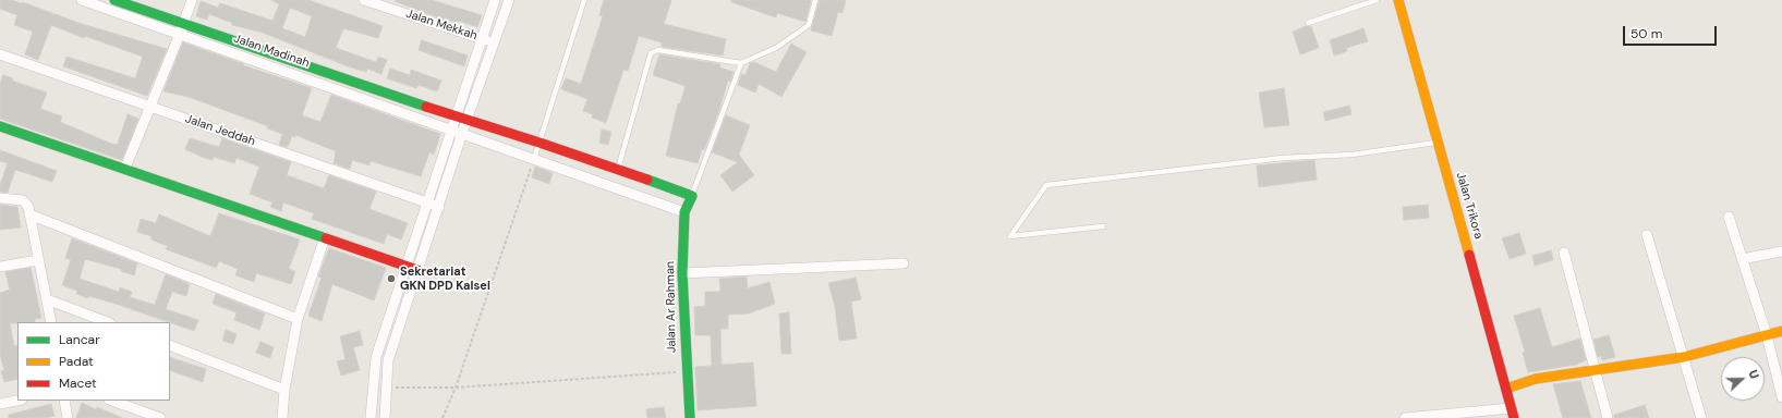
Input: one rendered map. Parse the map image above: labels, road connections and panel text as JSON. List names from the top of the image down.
{
  "streets": {
    "street": [
      "Jalan Mekkah",
      "Jalan Madinah",
      "Jalan Jeddah",
      "Jalan Trikora",
      "Jalan Ar Rahman"
    ]
  },
  "crossings": [
    ["Jalan Madinah", "Jalan Ar Rahman"]
  ],
  "places": ["Sekretariat GKN DPD Kalsel"],
  "legend": ["Lancar", "Padat", "Macet"],
  "scale_bar": "50 m",
  "north": "right"
}
